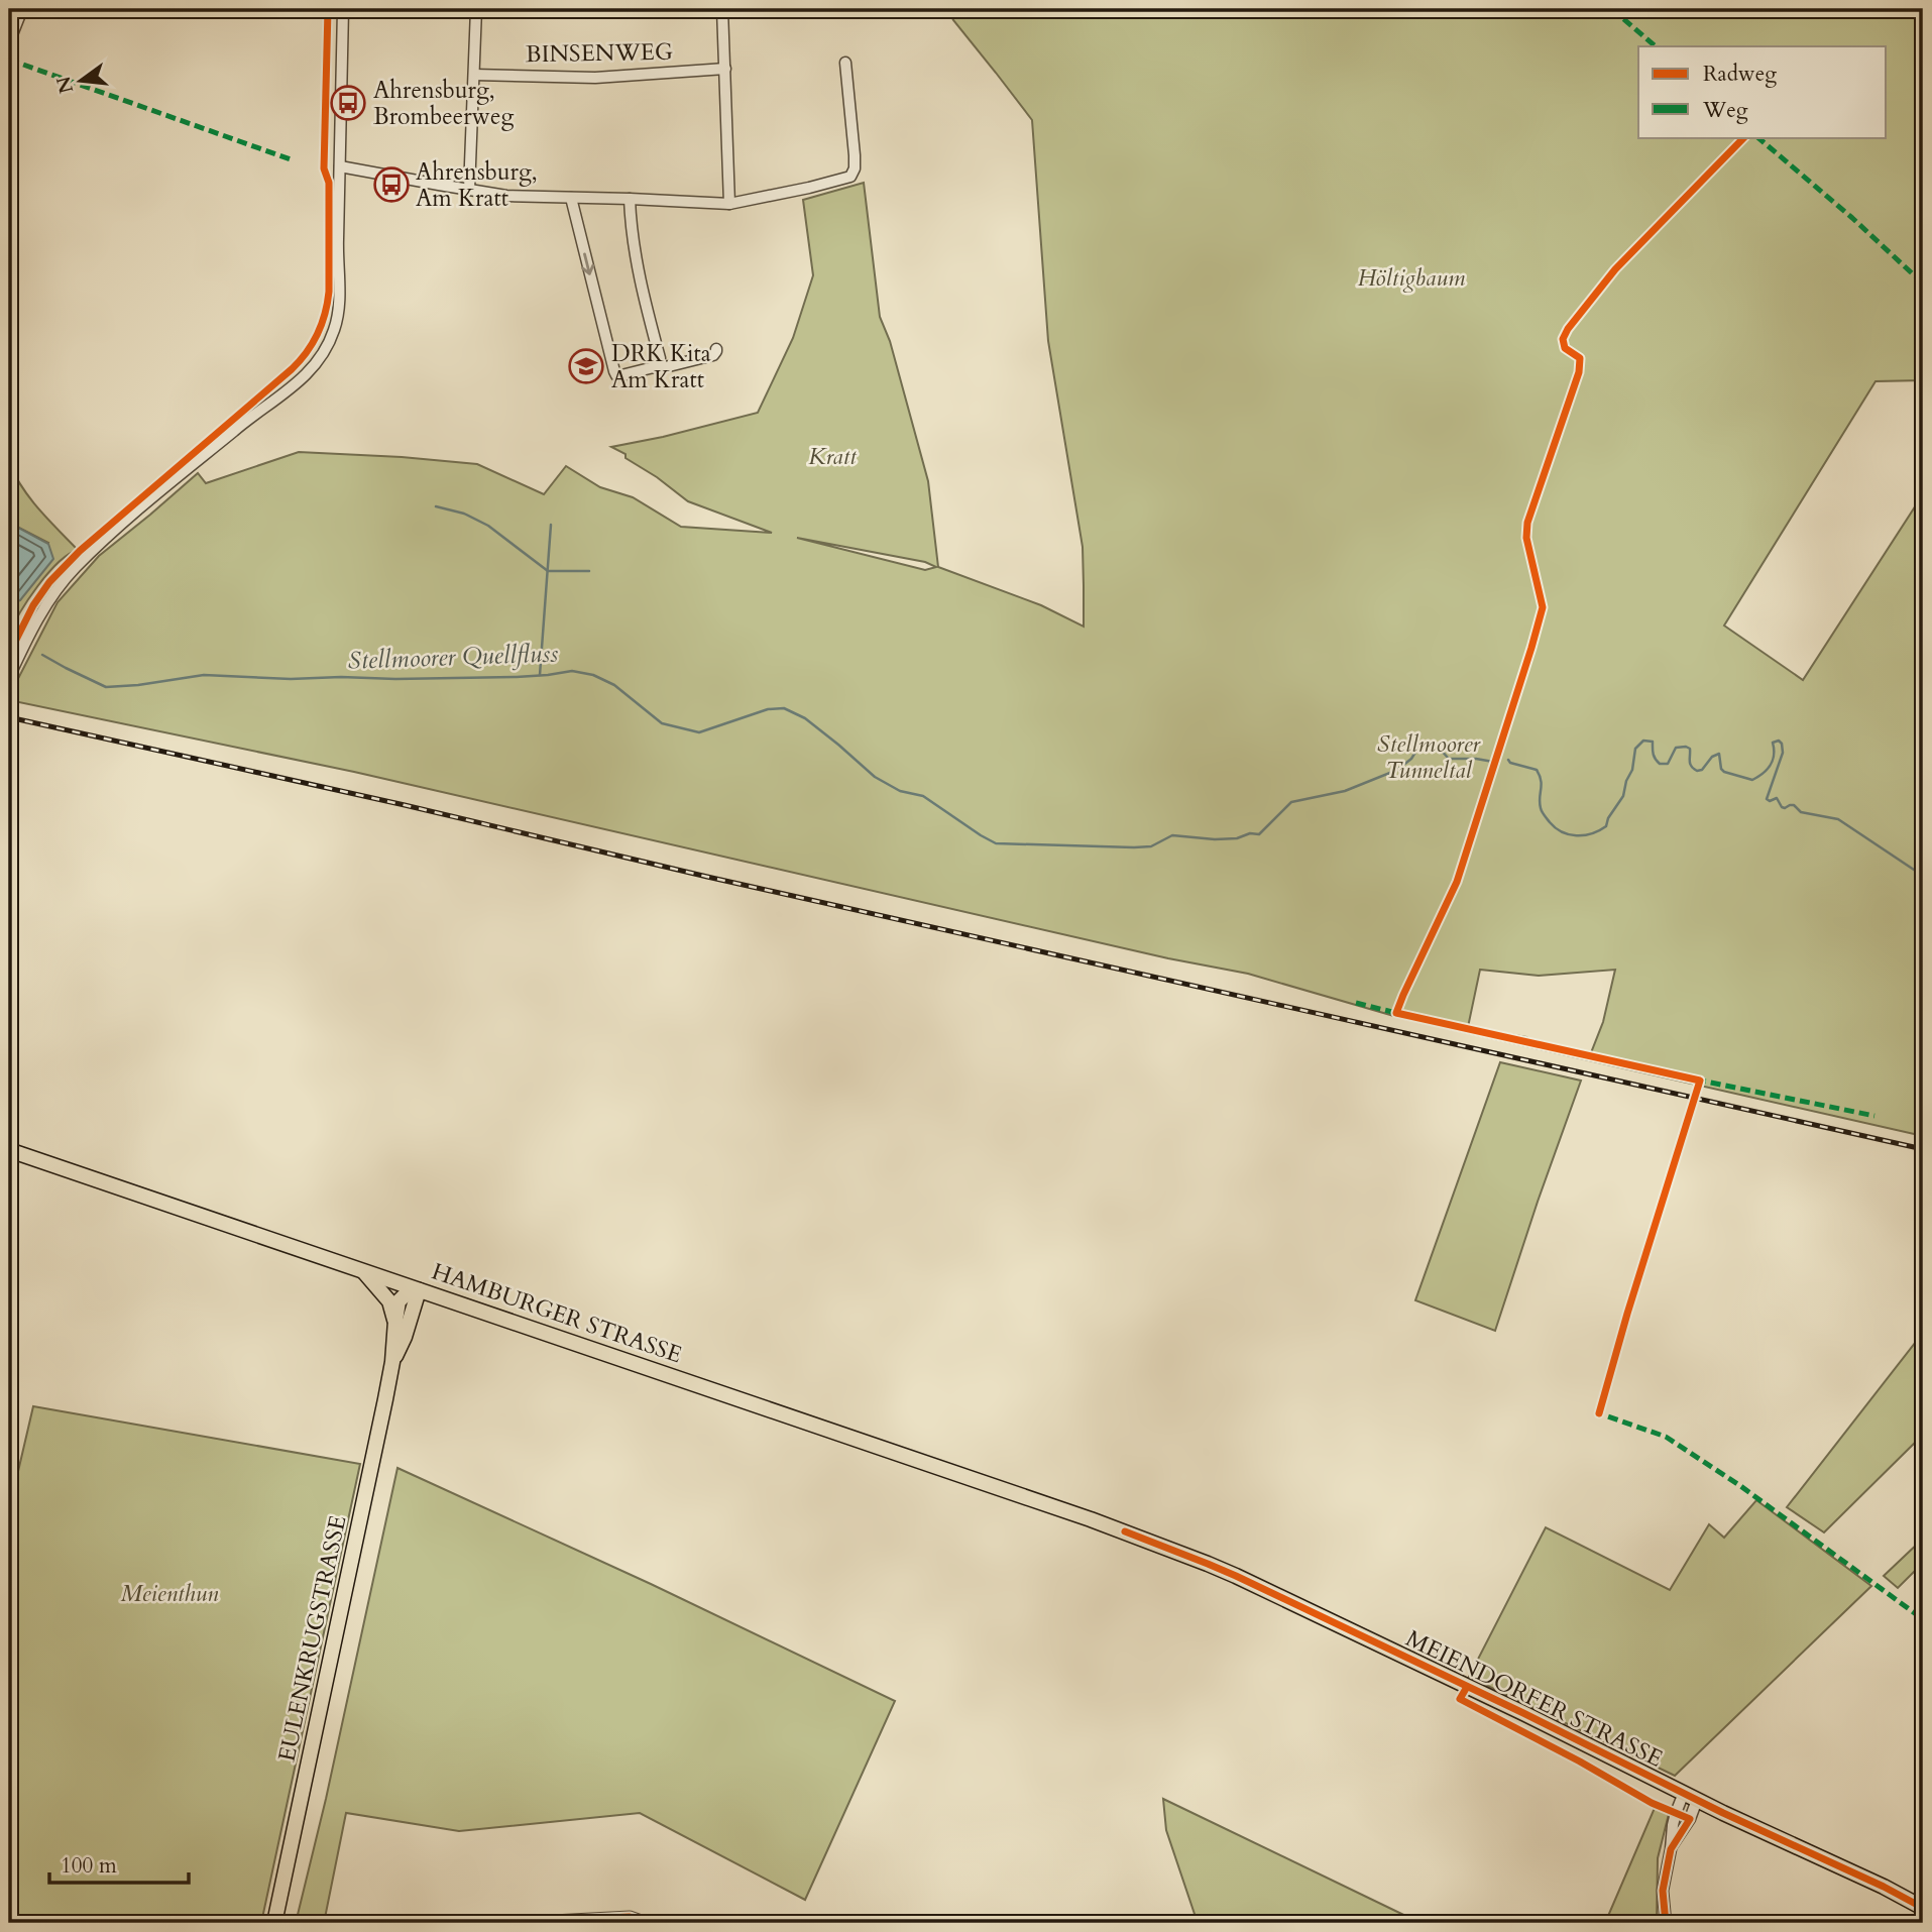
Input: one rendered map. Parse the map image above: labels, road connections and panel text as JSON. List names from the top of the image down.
{
  "streets": {
    "main road": ["HAMBURGER STRASSE", "EULENKRUGSTRASSE", "MEIENDORFER STRASSE"],
    "street": ["BINSENWEG"]
  },
  "crossings": [
    ["HAMBURGER STRASSE", "EULENKRUGSTRASSE"],
    ["HAMBURGER STRASSE", "MEIENDORFER STRASSE"]
  ],
  "water": ["Stellmoorer Quellfluss"],
  "parks": [
    "Höltigbaum",
    "Kratt",
    "Stellmoorer Tunneltal",
    "Meienthun"
  ],
  "places": {
    "bus stop": ["Ahrensburg, Brombeerweg", "Ahrensburg, Am Kratt"],
    "school or university": ["DRK Kita Am Kratt"]
  },
  "legend": ["Radweg", "Weg"],
  "scale_bar": "100 m",
  "north": "left"
}
